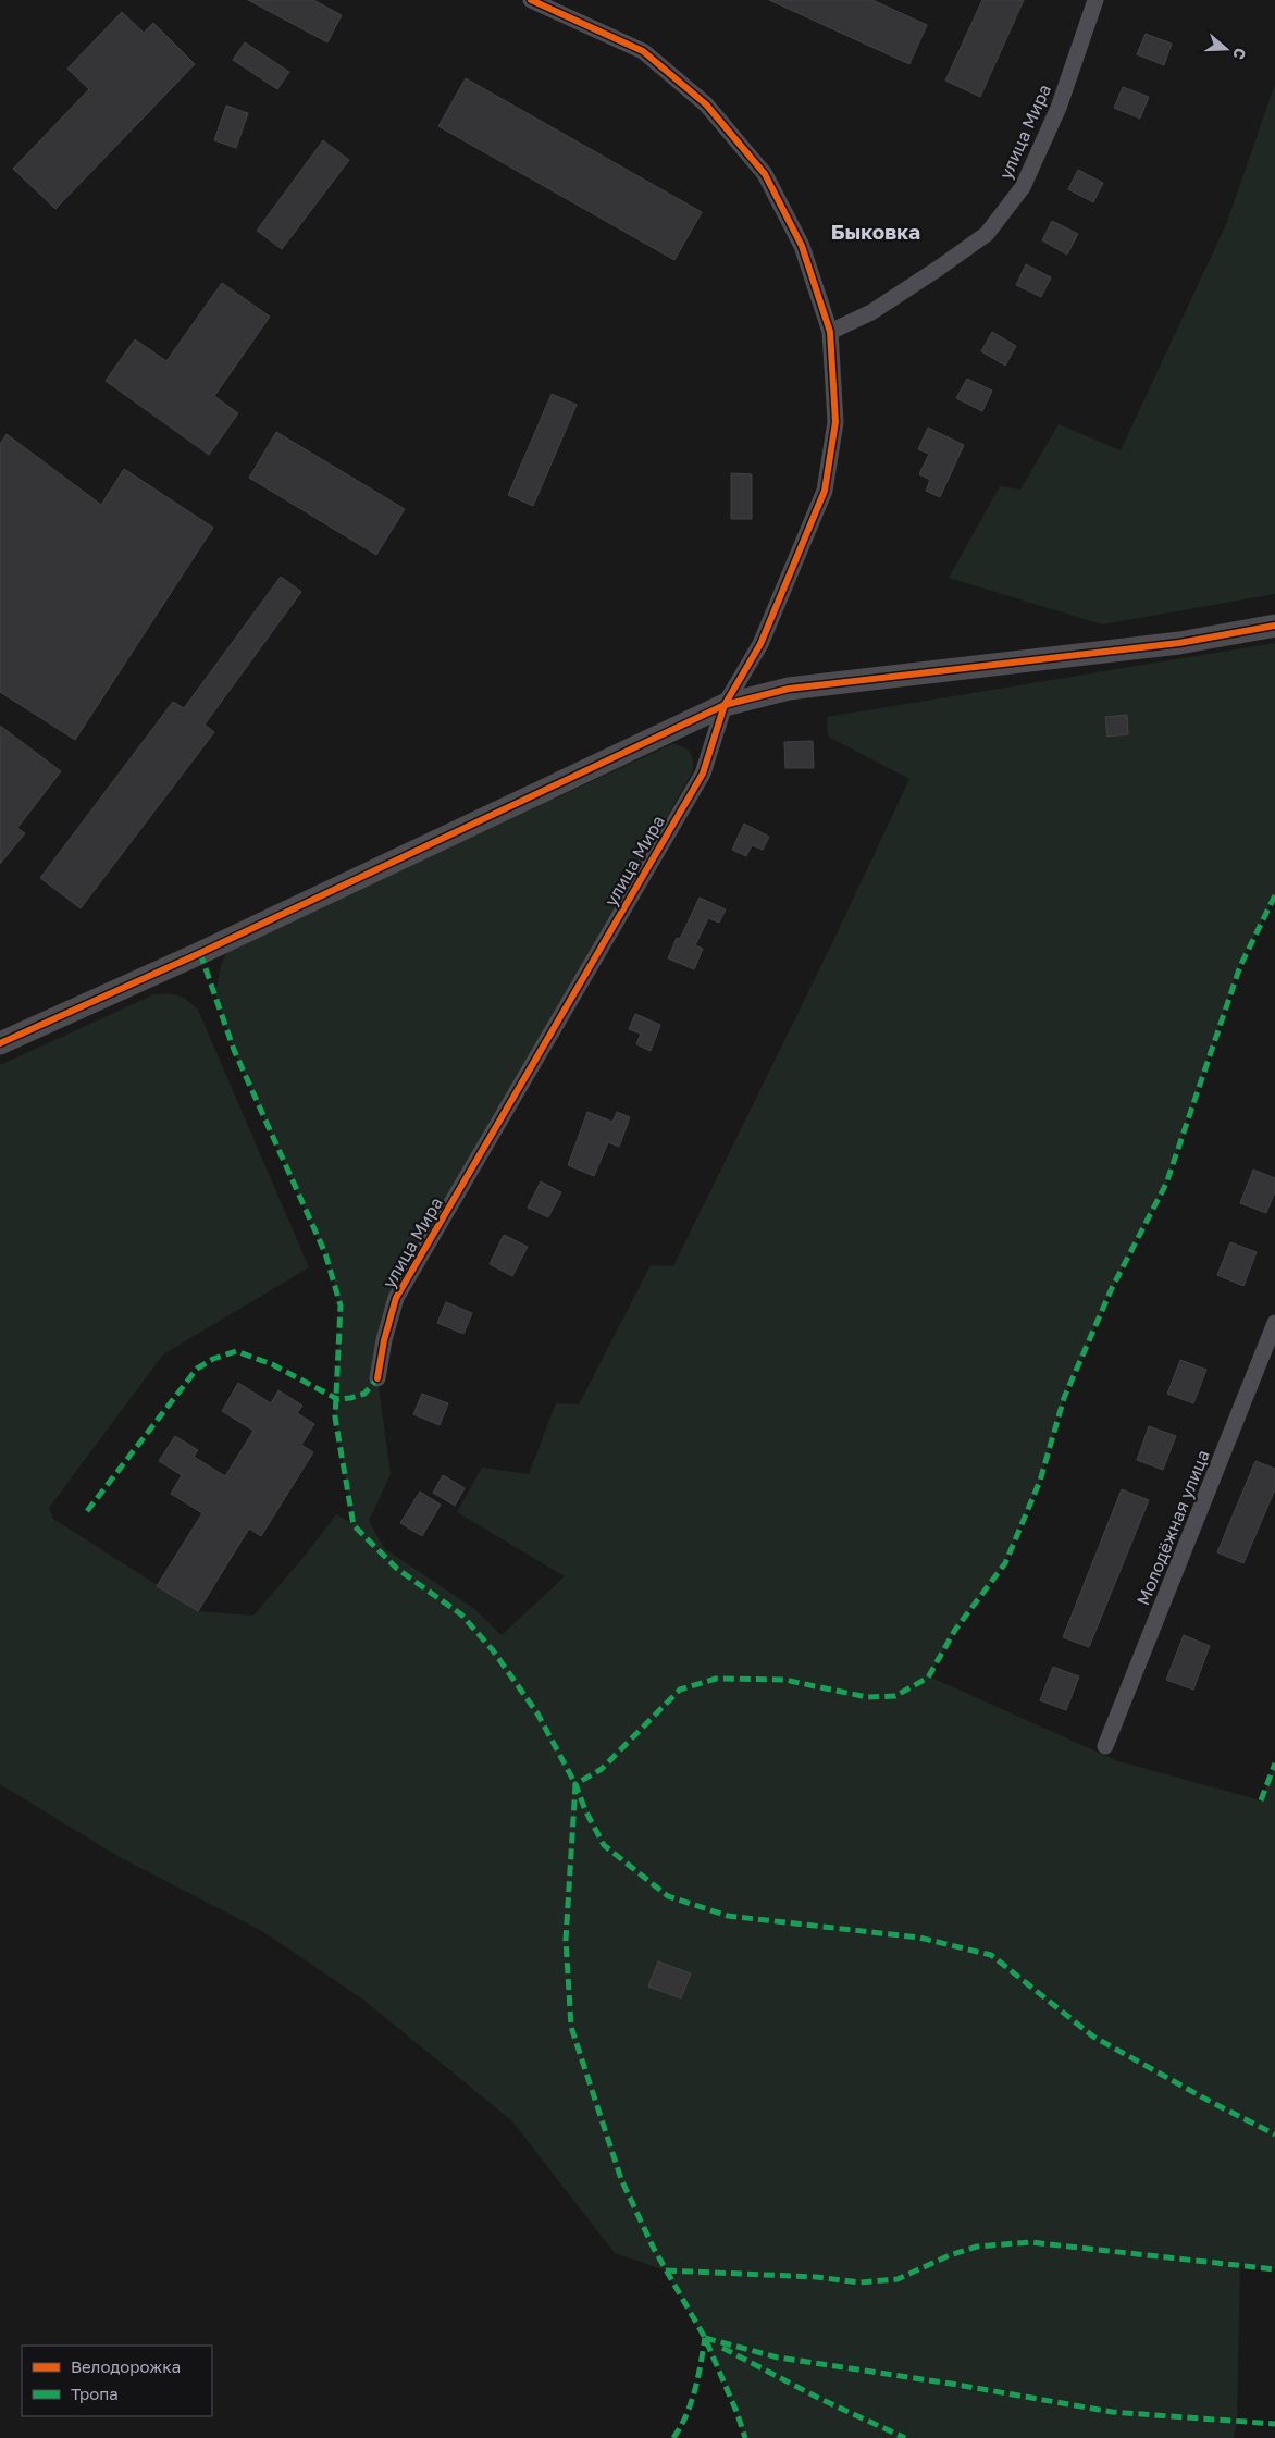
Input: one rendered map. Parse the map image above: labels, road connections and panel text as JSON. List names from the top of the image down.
{
  "streets": {
    "street": ["улица Мира", "Молодёжная улица"]
  },
  "districts": ["Быковка"],
  "legend": ["Велодорожка", "Тропа"],
  "north": "right"
}
